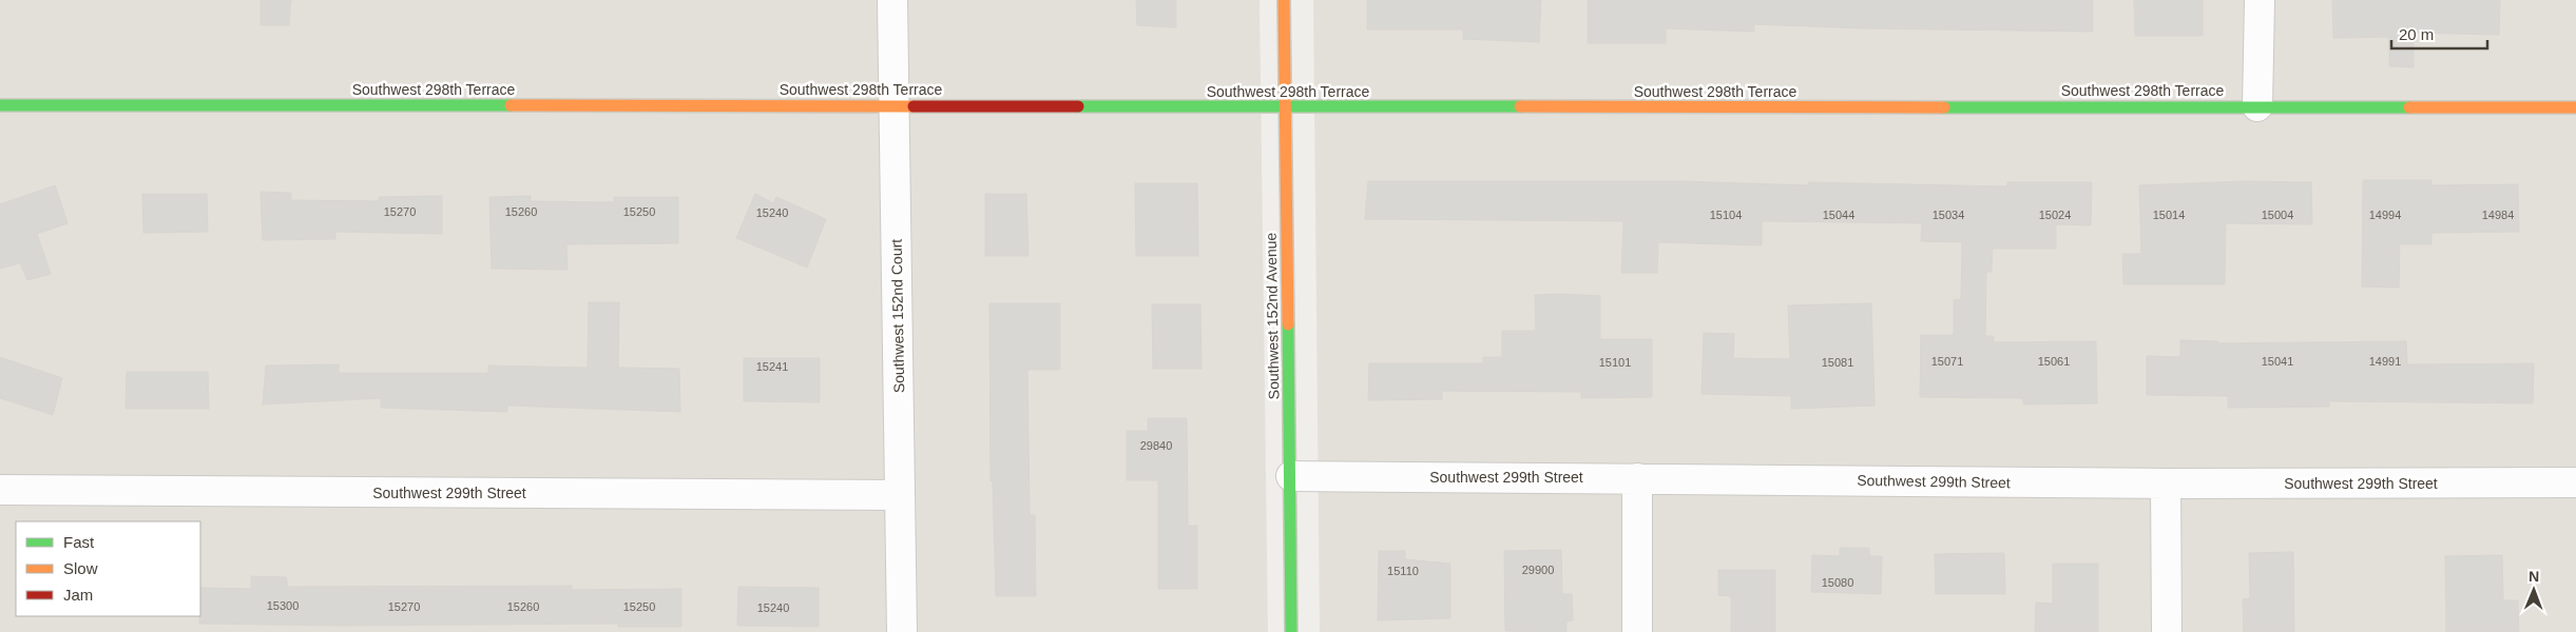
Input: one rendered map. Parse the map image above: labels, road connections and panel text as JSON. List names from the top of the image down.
{
  "streets": {
    "street": [
      "Southwest 298th Terrace",
      "Southwest 152nd Court",
      "Southwest 152nd Avenue",
      "Southwest 299th Street"
    ]
  },
  "crossings": [
    ["Southwest 298th Terrace", "Southwest 152nd Court"],
    ["Southwest 298th Terrace", "Southwest 152nd Avenue"],
    ["Southwest 152nd Court", "Southwest 299th Street"],
    ["Southwest 152nd Avenue", "Southwest 299th Street"]
  ],
  "house_numbers": [
    "15270",
    "15260",
    "15250",
    "15240",
    "15104",
    "15044",
    "15034",
    "15024",
    "15014",
    "15004",
    "14994",
    "14984",
    "15071",
    "15061",
    "15041",
    "14991",
    "15101",
    "15081",
    "15241",
    "29840",
    "29900",
    "15110",
    "15080",
    "15300",
    "15270",
    "15260",
    "15250",
    "15240"
  ],
  "legend": ["Fast", "Slow", "Jam"],
  "scale_bar": "20 m",
  "north": "top"
}
